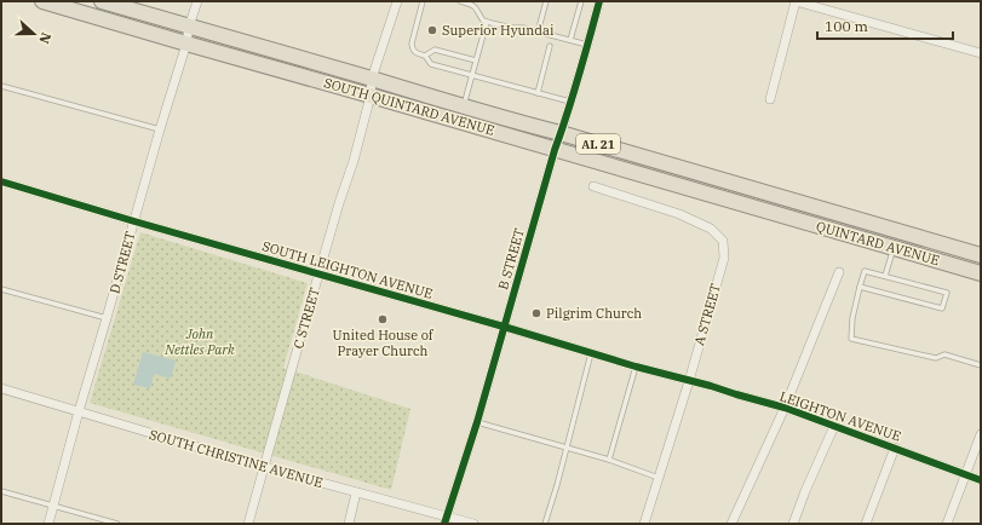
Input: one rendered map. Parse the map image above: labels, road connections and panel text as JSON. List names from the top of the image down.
{
  "streets": {
    "highway": ["SOUTH QUINTARD AVENUE", "AL 21", "QUINTARD AVENUE"],
    "street": [
      "B STREET",
      "D STREET",
      "SOUTH LEIGHTON AVENUE",
      "A STREET",
      "C STREET",
      "LEIGHTON AVENUE",
      "SOUTH CHRISTINE AVENUE"
    ]
  },
  "crossings": [
    ["SOUTH QUINTARD AVENUE", "QUINTARD AVENUE"],
    ["SOUTH QUINTARD AVENUE", "B STREET"],
    ["SOUTH QUINTARD AVENUE", "D STREET"],
    ["SOUTH QUINTARD AVENUE", "C STREET"],
    ["B STREET", "SOUTH LEIGHTON AVENUE"],
    ["B STREET", "SOUTH CHRISTINE AVENUE"],
    ["D STREET", "SOUTH LEIGHTON AVENUE"],
    ["D STREET", "SOUTH CHRISTINE AVENUE"],
    ["SOUTH LEIGHTON AVENUE", "A STREET"],
    ["SOUTH LEIGHTON AVENUE", "C STREET"],
    ["SOUTH LEIGHTON AVENUE", "LEIGHTON AVENUE"],
    ["A STREET", "LEIGHTON AVENUE"],
    ["C STREET", "SOUTH CHRISTINE AVENUE"]
  ],
  "parks": ["John Nettles Park"],
  "places": ["Superior Hyundai", "Pilgrim Church", "United House of Prayer Church"],
  "scale_bar": "100 m",
  "north": "right"
}
